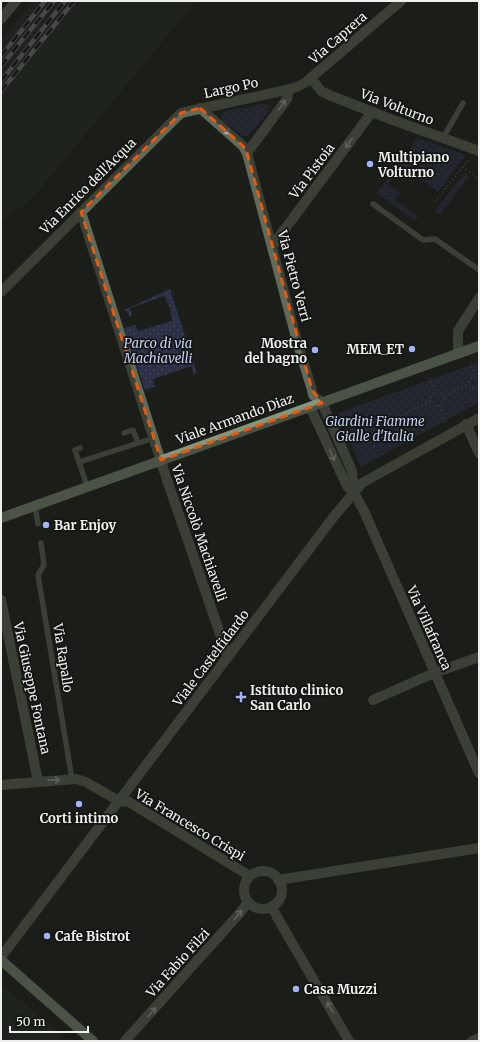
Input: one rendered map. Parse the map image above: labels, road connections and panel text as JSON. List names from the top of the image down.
{
  "streets": {
    "main road": ["Viale Armando Diaz"],
    "street": [
      "Via Caprera",
      "Largo Po",
      "Via Volturno",
      "Via Pistoia",
      "Via Enrico dell'Acqua",
      "Via Pietro Verri",
      "Via Niccolò Machiavelli",
      "Via Villafranca",
      "Viale Castelfidardo",
      "Via Giuseppe Fontana",
      "Via Francesco Crispi",
      "Via Fabio Filzi"
    ],
    "lane": ["Via Rapallo"]
  },
  "crossings": [
    ["Via Caprera", "Largo Po"],
    ["Via Caprera", "Via Volturno"],
    ["Largo Po", "Via Volturno"],
    ["Largo Po", "Via Enrico dell'Acqua"],
    ["Largo Po", "Via Pietro Verri"],
    ["Via Volturno", "Via Pistoia"],
    ["Via Pistoia", "Via Pietro Verri"],
    ["Via Enrico dell'Acqua", "Via Niccolò Machiavelli"],
    ["Via Pietro Verri", "Viale Armando Diaz"],
    ["Via Pietro Verri", "Via Villafranca"],
    ["Via Pietro Verri", "Viale Castelfidardo"],
    ["Viale Armando Diaz", "Via Niccolò Machiavelli"],
    ["Viale Armando Diaz", "Via Villafranca"],
    ["Via Niccolò Machiavelli", "Viale Castelfidardo"],
    ["Via Villafranca", "Viale Castelfidardo"],
    ["Via Rapallo", "Via Francesco Crispi"],
    ["Viale Castelfidardo", "Via Francesco Crispi"],
    ["Via Giuseppe Fontana", "Via Francesco Crispi"],
    ["Via Francesco Crispi", "Via Fabio Filzi"]
  ],
  "one_way": ["Largo Po", "Via Fabio Filzi"],
  "parks": ["Parco di via Machiavelli", "Giardini Fiamme Gialle d'Italia"],
  "places": {
    "other": [
      "Multipiano Volturno",
      "MEM_ET",
      "Mostra del bagno",
      "Bar Enjoy",
      "Corti intimo",
      "Cafe Bistrot",
      "Casa Muzzi"
    ],
    "health": ["Istituto clinico San Carlo"]
  },
  "scale_bar": "50 m"
}
